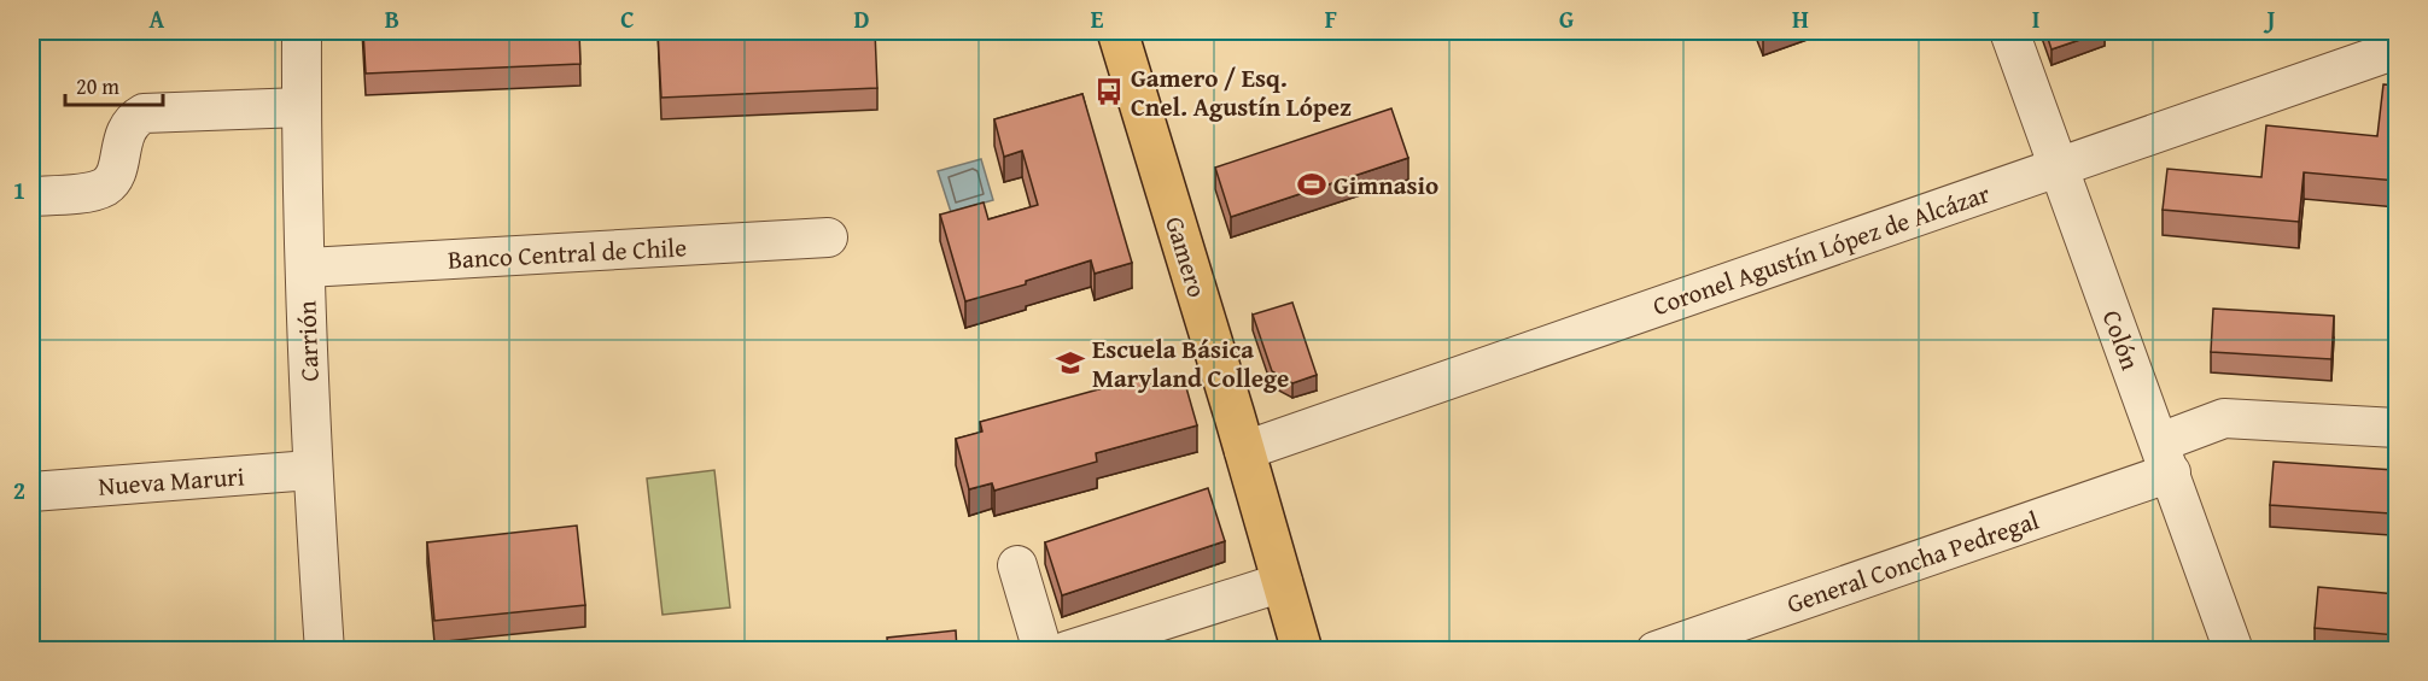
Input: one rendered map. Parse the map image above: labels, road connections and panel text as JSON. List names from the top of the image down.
{
  "streets": {
    "main road": ["Gamero"],
    "street": [
      "Coronel Agustín López de Alcázar",
      "Banco Central de Chile",
      "Colón",
      "Carrión",
      "Nueva Maruri",
      "General Concha Pedregal"
    ]
  },
  "crossings": [
    ["Coronel Agustín López de Alcázar", "Gamero"],
    ["Coronel Agustín López de Alcázar", "Colón"],
    ["Banco Central de Chile", "Carrión"],
    ["Colón", "General Concha Pedregal"],
    ["Carrión", "Nueva Maruri"]
  ],
  "places": {
    "bus stop": ["Gamero / Esq. Cnel. Agustín López"],
    "sports": ["Gimnasio"],
    "school or university": ["Escuela Básica Maryland College"]
  },
  "scale_bar": "20 m",
  "grid": {
    "columns": [
      "A",
      "B",
      "C",
      "D",
      "E",
      "F",
      "G",
      "H",
      "I",
      "J"
    ],
    "rows": ["1", "2"]
  }
}
